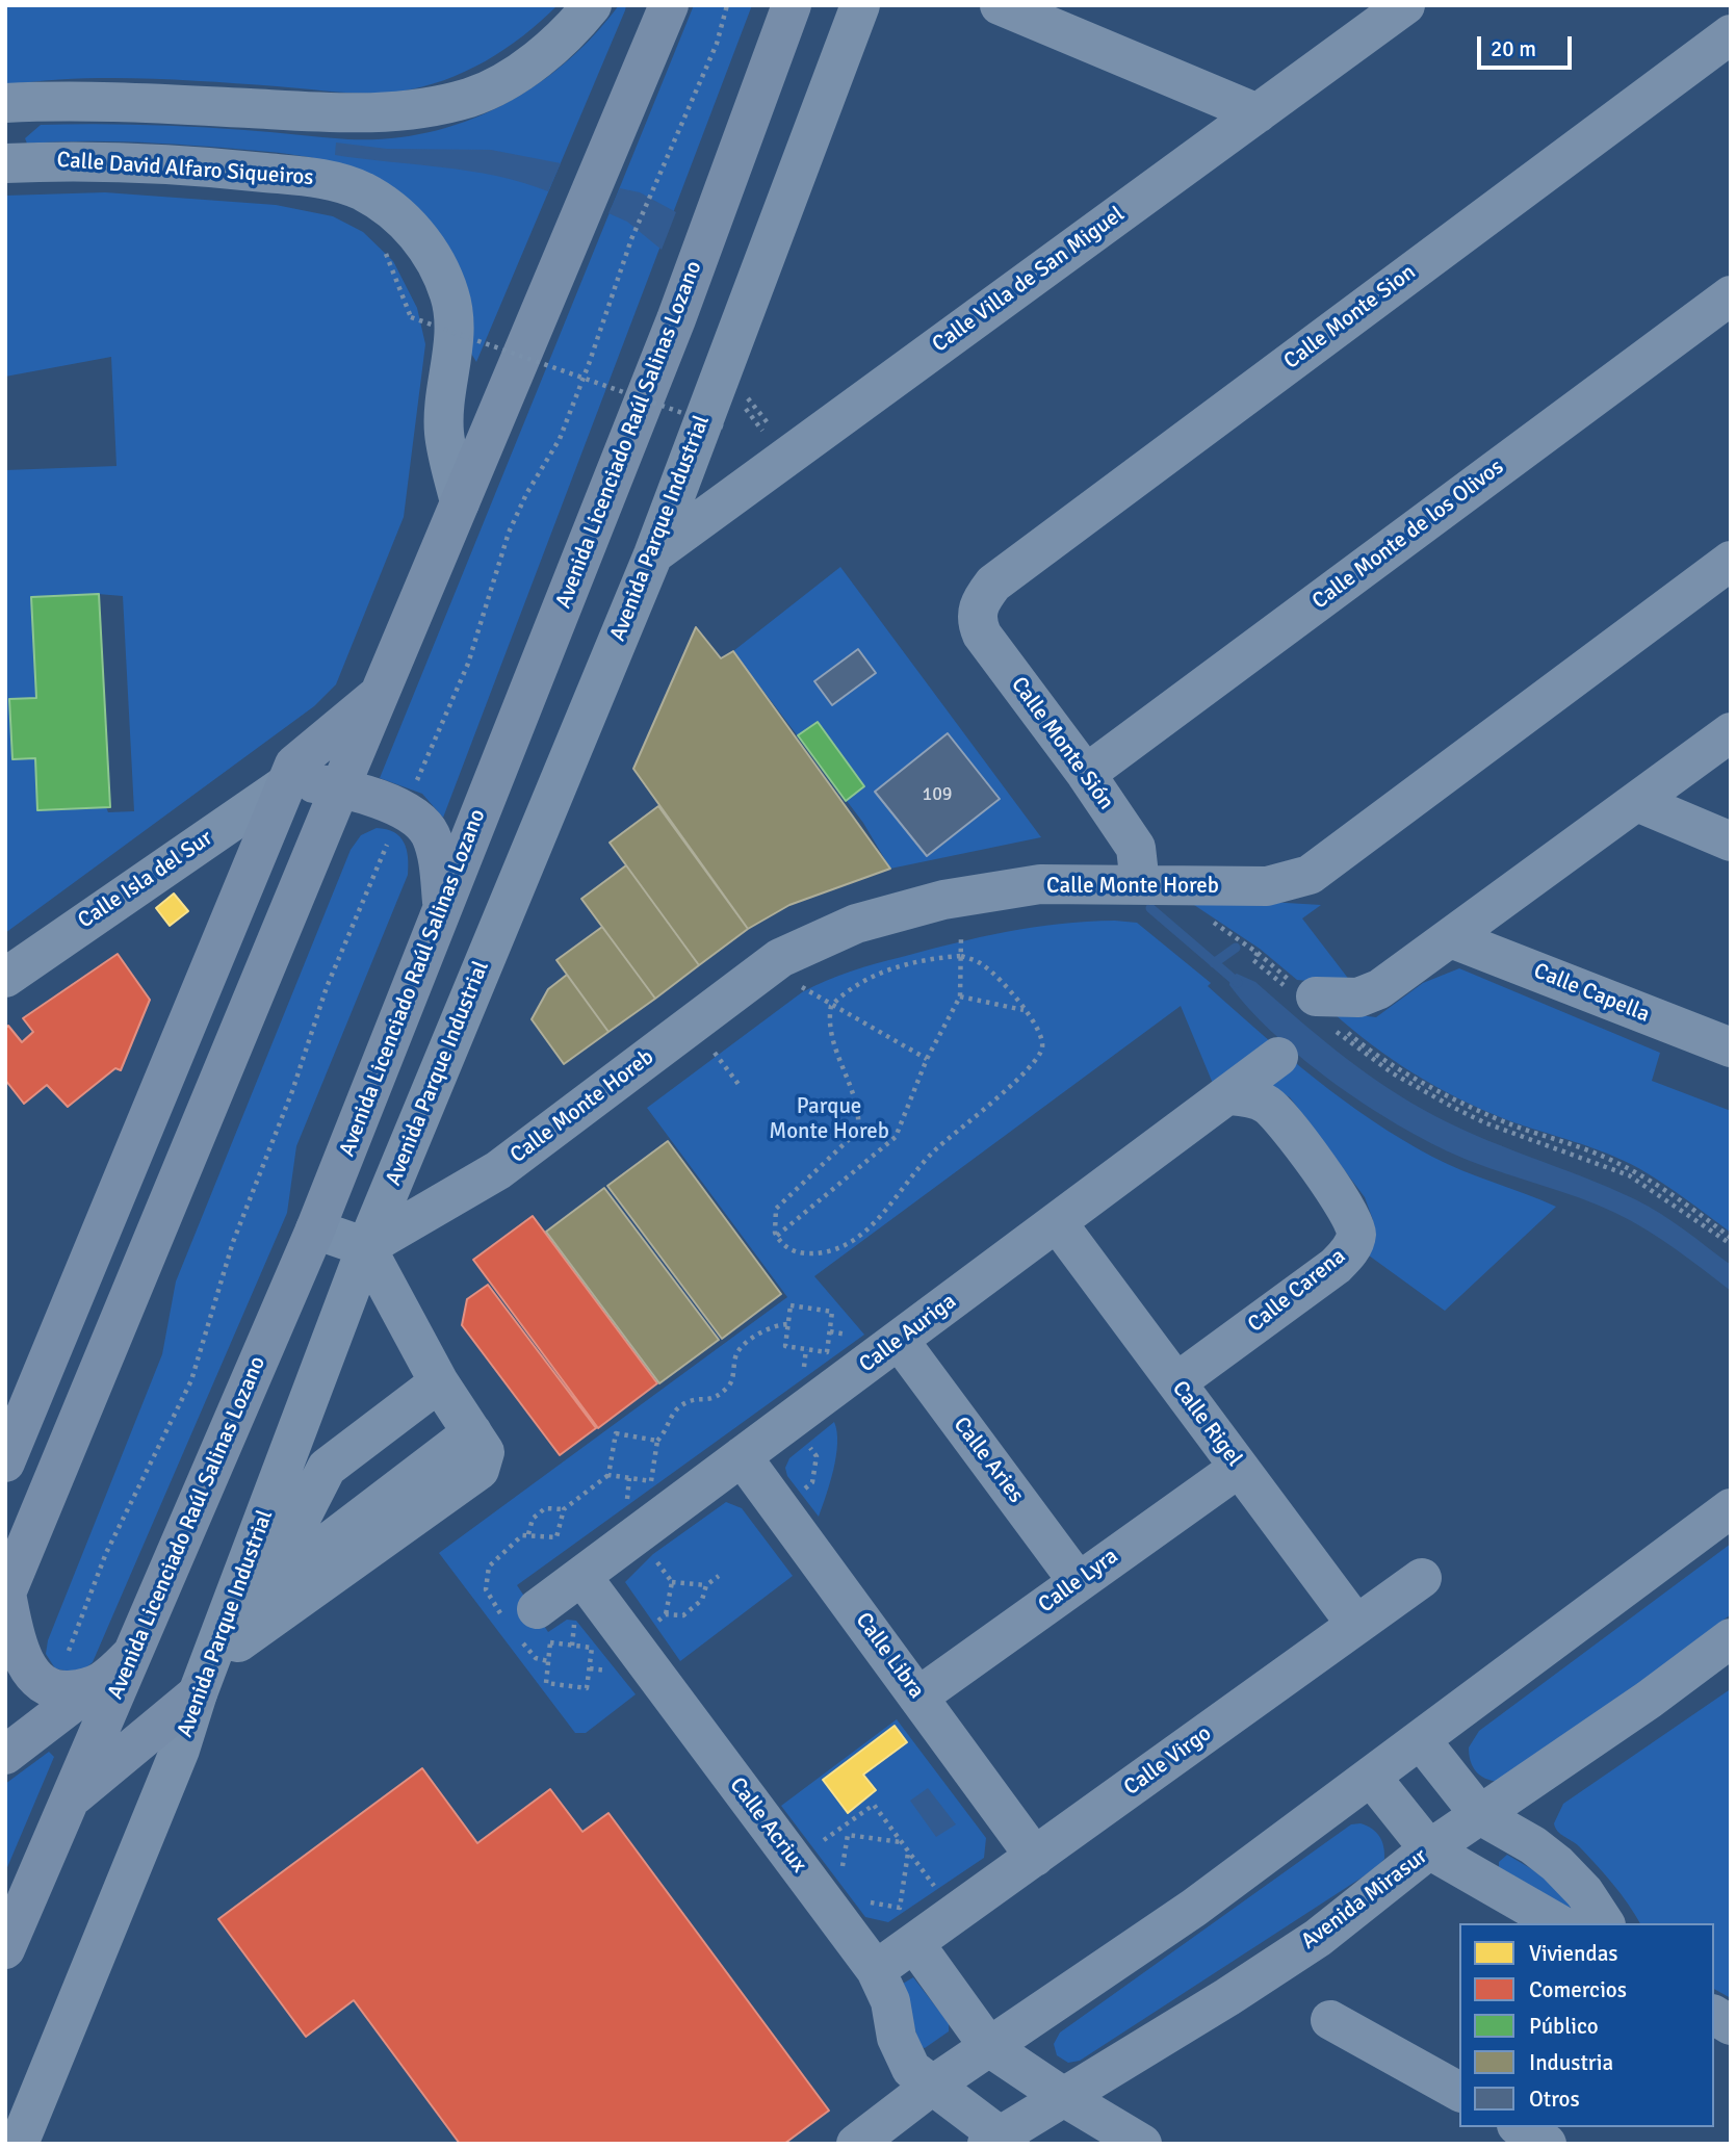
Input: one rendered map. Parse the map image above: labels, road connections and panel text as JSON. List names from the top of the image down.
{
  "streets": {
    "main road": ["Avenida Licenciado Raúl Salinas Lozano"],
    "street": [
      "Calle David Alfaro Siqueiros",
      "Calle Villa de San Miguel",
      "Calle Monte Sion",
      "Avenida Parque Industrial",
      "Calle Monte de los Olivos",
      "Calle Monte Sión",
      "Calle Isla del Sur",
      "Calle Monte Horeb",
      "Calle Capella",
      "Calle Carena",
      "Calle Auriga",
      "Calle Rigel",
      "Calle Aries",
      "Calle Lyra",
      "Calle Libra",
      "Calle Virgo",
      "Calle Acriux",
      "Avenida Mirasur"
    ]
  },
  "crossings": [
    ["Calle Villa de San Miguel", "Avenida Parque Industrial"],
    ["Calle Monte Sion", "Calle Monte Sión"],
    ["Avenida Parque Industrial", "Calle Monte Horeb"],
    ["Calle Monte de los Olivos", "Calle Monte Sión"],
    ["Calle Monte Sión", "Calle Monte Horeb"],
    ["Calle Carena", "Calle Auriga"],
    ["Calle Carena", "Calle Rigel"],
    ["Calle Auriga", "Calle Rigel"],
    ["Calle Auriga", "Calle Aries"],
    ["Calle Auriga", "Calle Libra"],
    ["Calle Auriga", "Calle Acriux"],
    ["Calle Rigel", "Calle Lyra"],
    ["Calle Rigel", "Calle Virgo"],
    ["Calle Aries", "Calle Lyra"],
    ["Calle Lyra", "Calle Libra"],
    ["Calle Libra", "Calle Virgo"],
    ["Calle Virgo", "Calle Acriux"],
    ["Calle Acriux", "Avenida Mirasur"]
  ],
  "parks": ["Parque Monte Horeb"],
  "house_numbers": ["109"],
  "legend": [
    "Viviendas",
    "Comercios",
    "Público",
    "Industria",
    "Otros"
  ],
  "scale_bar": "20 m"
}
